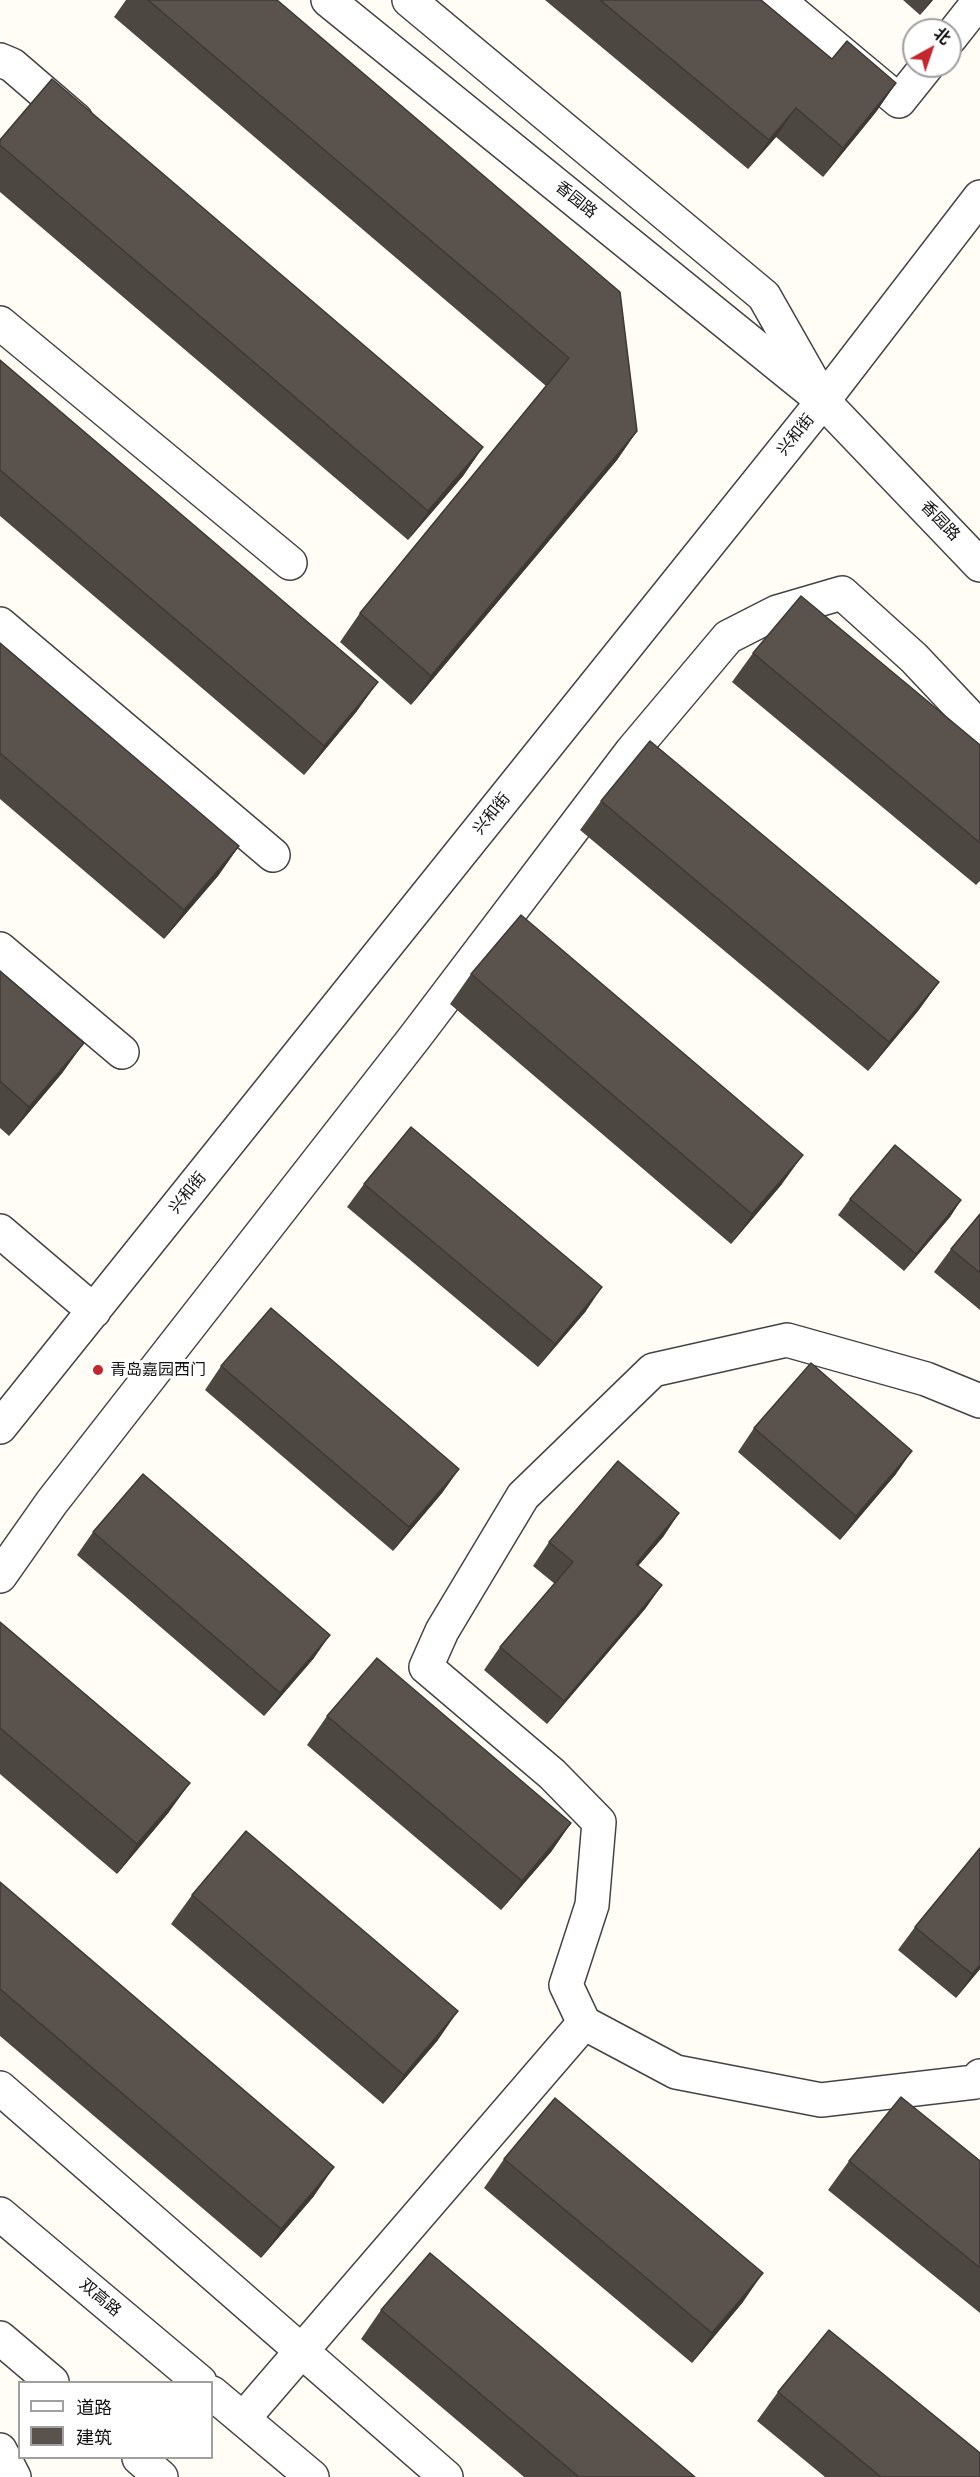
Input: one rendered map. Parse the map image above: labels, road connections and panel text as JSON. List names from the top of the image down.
{
  "streets": {
    "street": ["香园路", "兴和街", "双高路"]
  },
  "crossings": [
    ["香园路", "兴和街"]
  ],
  "places": ["青岛嘉园西门"],
  "legend": ["道路", "建筑"],
  "north": "top right"
}
